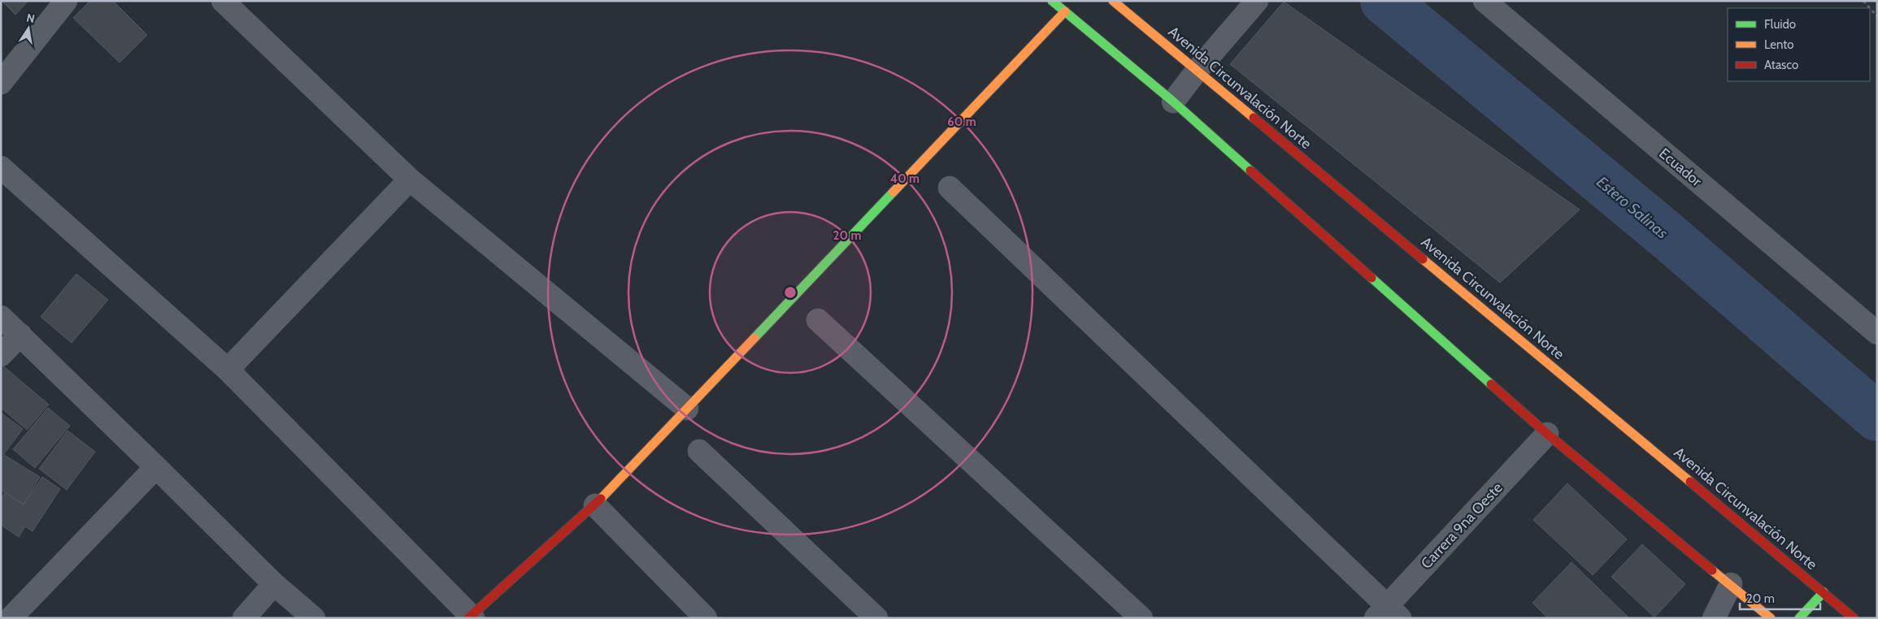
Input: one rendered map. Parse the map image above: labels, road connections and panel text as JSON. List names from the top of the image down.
{
  "streets": {
    "main road": ["Avenida Circunvalación Norte"],
    "street": ["Ecuador", "Carrera 9na Oeste"]
  },
  "water": ["Estero Salinas"],
  "legend": ["Fluido", "Lento", "Atasco"],
  "scale_bar": "20 m",
  "north": "top",
  "rings": ["60 m", "40 m", "20 m"]
}
